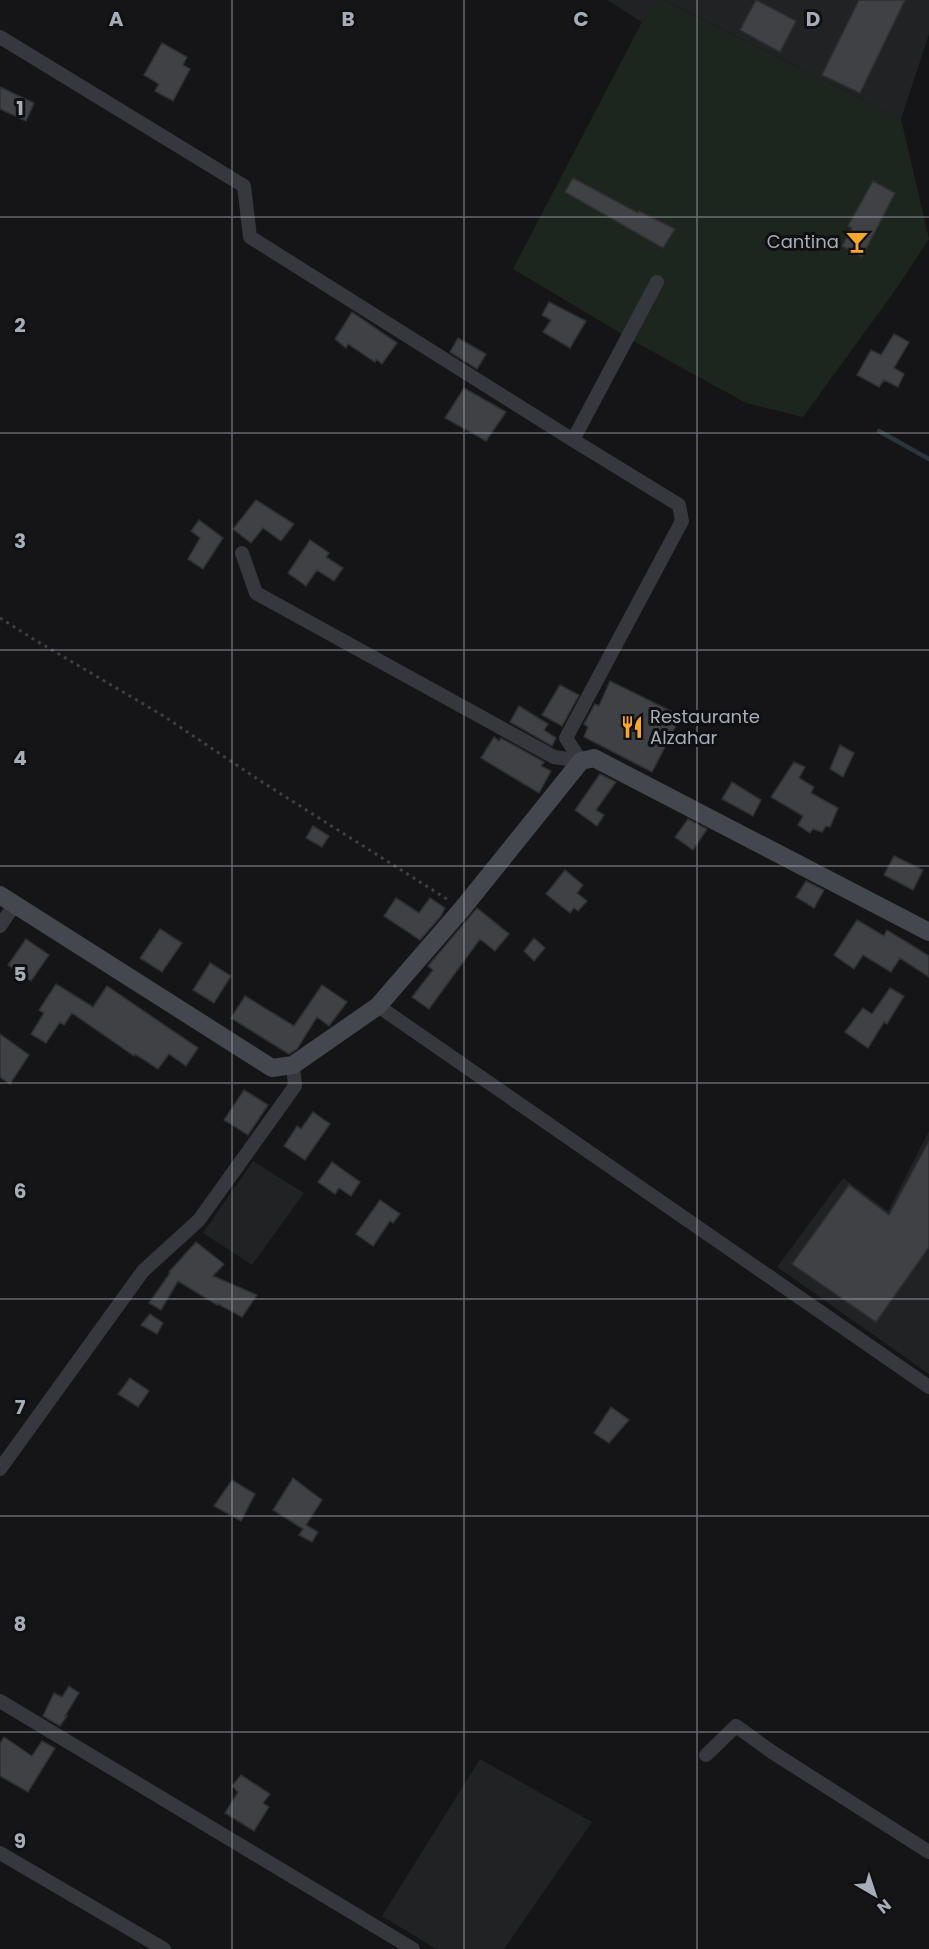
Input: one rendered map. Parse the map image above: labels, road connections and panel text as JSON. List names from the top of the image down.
{
  "places": {
    "bar": ["Cantina"],
    "restaurant": ["Restaurante Alzahar"]
  },
  "north": "bottom right",
  "grid": {
    "columns": [
      "A",
      "B",
      "C",
      "D"
    ],
    "rows": [
      "1",
      "2",
      "3",
      "4",
      "5",
      "6",
      "7",
      "8",
      "9"
    ]
  }
}
